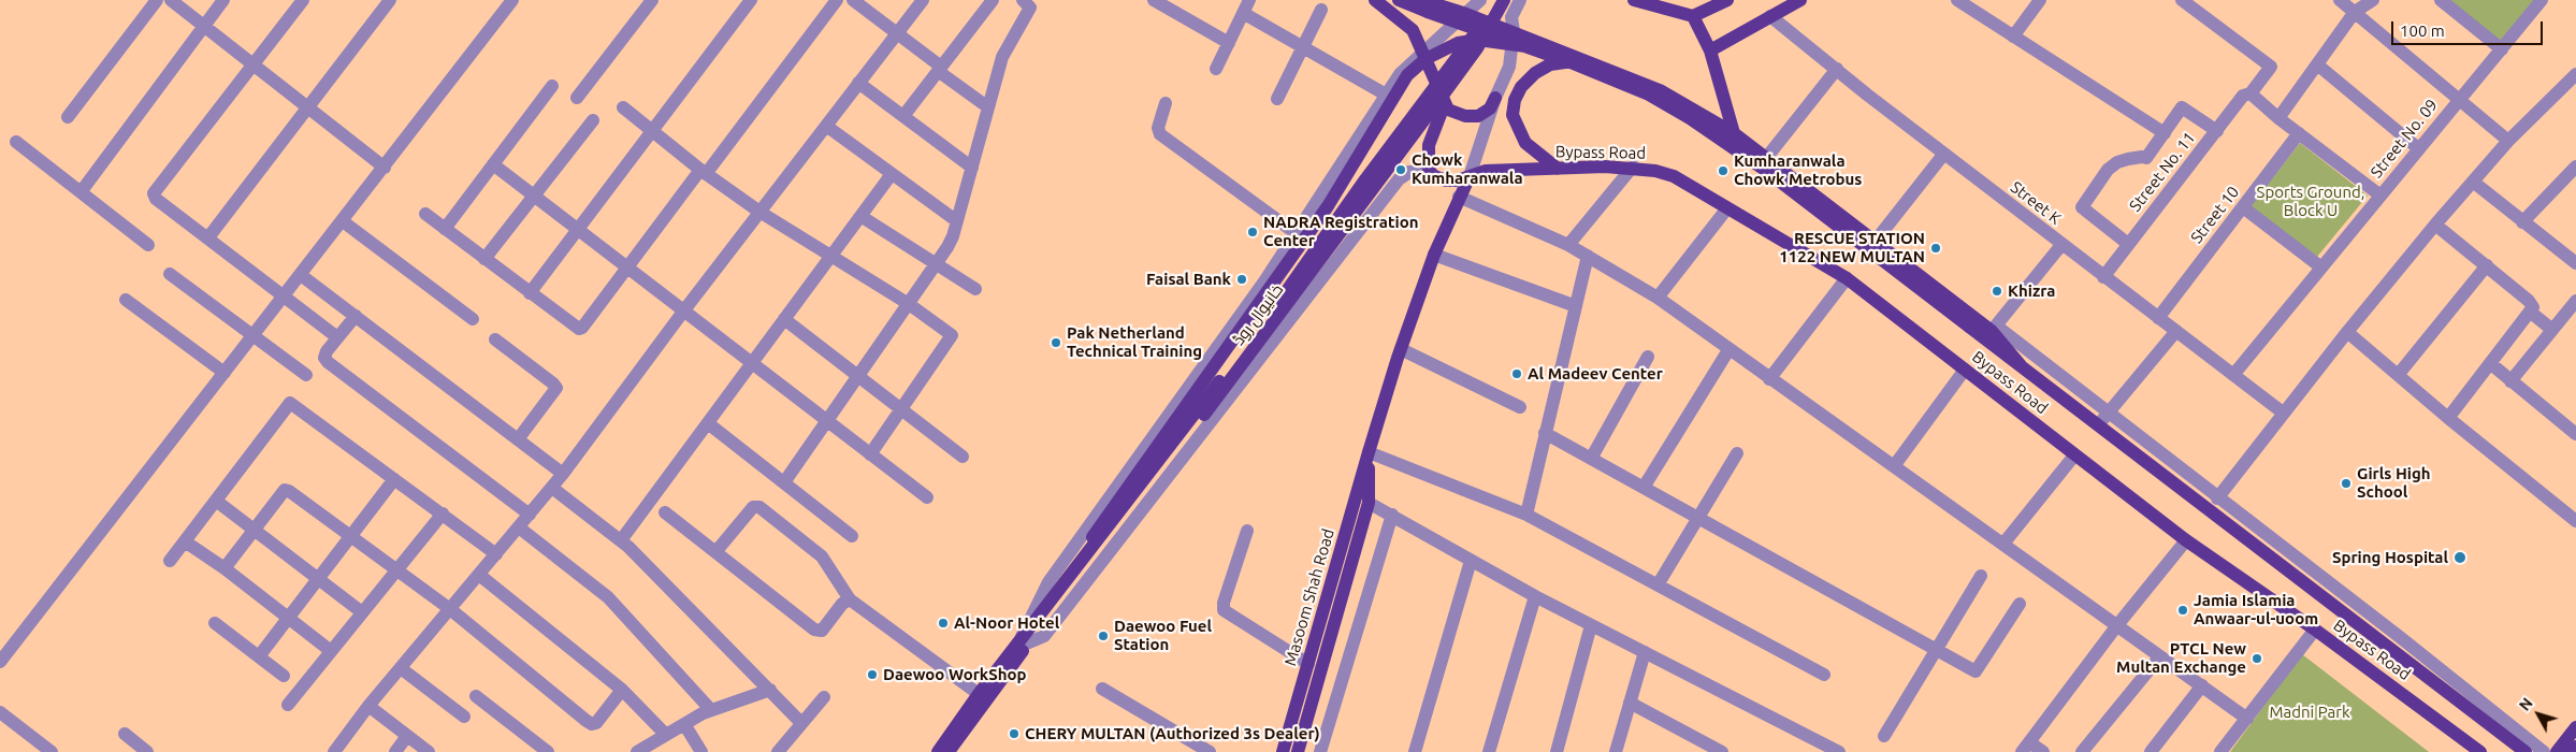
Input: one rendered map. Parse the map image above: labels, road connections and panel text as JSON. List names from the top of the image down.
{
  "streets": {
    "main road": ["Bypass Road", "خانیوال روڈ", "Masoom Shah Road"],
    "street": [
      "Street No. 09",
      "Street No. 11",
      "Street K",
      "Street 10"
    ]
  },
  "crossings": [
    ["Street No. 09", "Street K"],
    ["Bypass Road", "Masoom Shah Road"],
    ["Street No. 11", "Street K"],
    ["Street K", "Street 10"]
  ],
  "parks": ["Sports Ground, Block U", "Madni Park"],
  "places": [
    "Chowk Kumharanwala",
    "Kumharanwala Chowk Metrobus",
    "NADRA Registration Center",
    "RESCUE STATION 1122 NEW MULTAN",
    "Faisal Bank",
    "Khizra",
    "Pak Netherland Technical Training",
    "Al Madeev Center",
    "Girls High School",
    "Spring Hospital",
    "Jamia Islamia Anwaar-ul-uoom",
    "Al-Noor Hotel",
    "Daewoo Fuel Station",
    "PTCL New Multan Exchange",
    "Daewoo WorkShop",
    "CHERY MULTAN (Authorized 3s Dealer)"
  ],
  "scale_bar": "100 m",
  "north": "top left"
}
